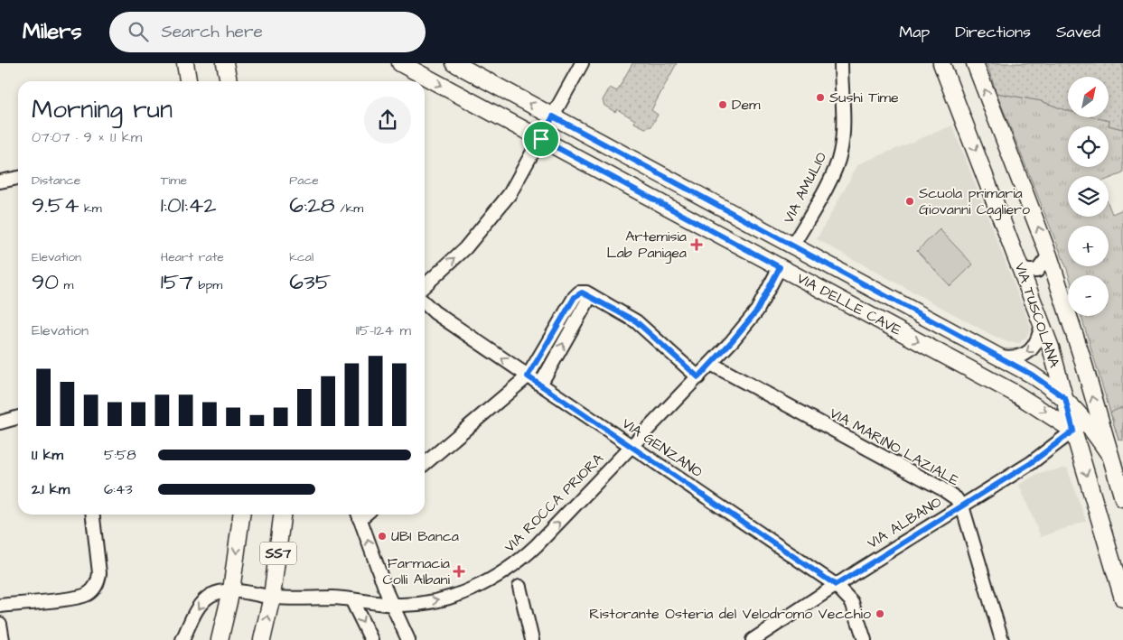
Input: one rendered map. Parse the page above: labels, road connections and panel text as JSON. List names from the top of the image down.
{
  "streets": {
    "main road": ["VIA DELLE CAVE", "VIA TUSCOLANA", "SS7"],
    "street": [
      "VIA AMULIO",
      "VIA MARINO LAZIALE",
      "VIA GENZANO",
      "VIA ROCCA PRIORA",
      "VIA ALBANO"
    ]
  },
  "crossings": [
    ["VIA AMULIO", "VIA DELLE CAVE"],
    ["VIA DELLE CAVE", "VIA TUSCOLANA"],
    ["VIA DELLE CAVE", "VIA ROCCA PRIORA"],
    ["VIA DELLE CAVE", "VIA ALBANO"],
    ["VIA TUSCOLANA", "VIA ALBANO"],
    ["VIA MARINO LAZIALE", "VIA ROCCA PRIORA"],
    ["VIA MARINO LAZIALE", "VIA ALBANO"],
    ["VIA GENZANO", "VIA ROCCA PRIORA"],
    ["VIA GENZANO", "VIA ALBANO"],
    ["VIA ROCCA PRIORA", "SS7"]
  ],
  "one_way": ["VIA ROCCA PRIORA"],
  "places": {
    "other": [
      "Sushi Time",
      "Dem",
      "Scuola primaria Giovanni Cagliero",
      "UBI Banca",
      "Ristorante Osteria del Velodromo Vecchio"
    ],
    "health": ["Artemisia Lab Panigea", "Farmacia Colli Albani"]
  },
  "north": "top right",
  "page": {
    "header": "Milers",
    "search": "Search here",
    "nav": ["Map", "Directions", "Saved"],
    "map_buttons": ["+", "−"],
    "heading": ["Morning run", "07:07 · 9 × 1.1 km"],
    "stats": [
      ["Distance", "9.54 km"],
      ["Time", "1:01:42"],
      ["Pace", "6:28 /km"],
      ["Elevation", "90 m"],
      ["Heart rate", "157 bpm"],
      ["kcal", "635"]
    ],
    "chart": ["Elevation", "115–124 m"],
    "list": [
      {
        "name": "1.1 km",
        "note": "5:58"
      },
      {
        "name": "2.1 km",
        "note": "6:43"
      }
    ]
  }
}
